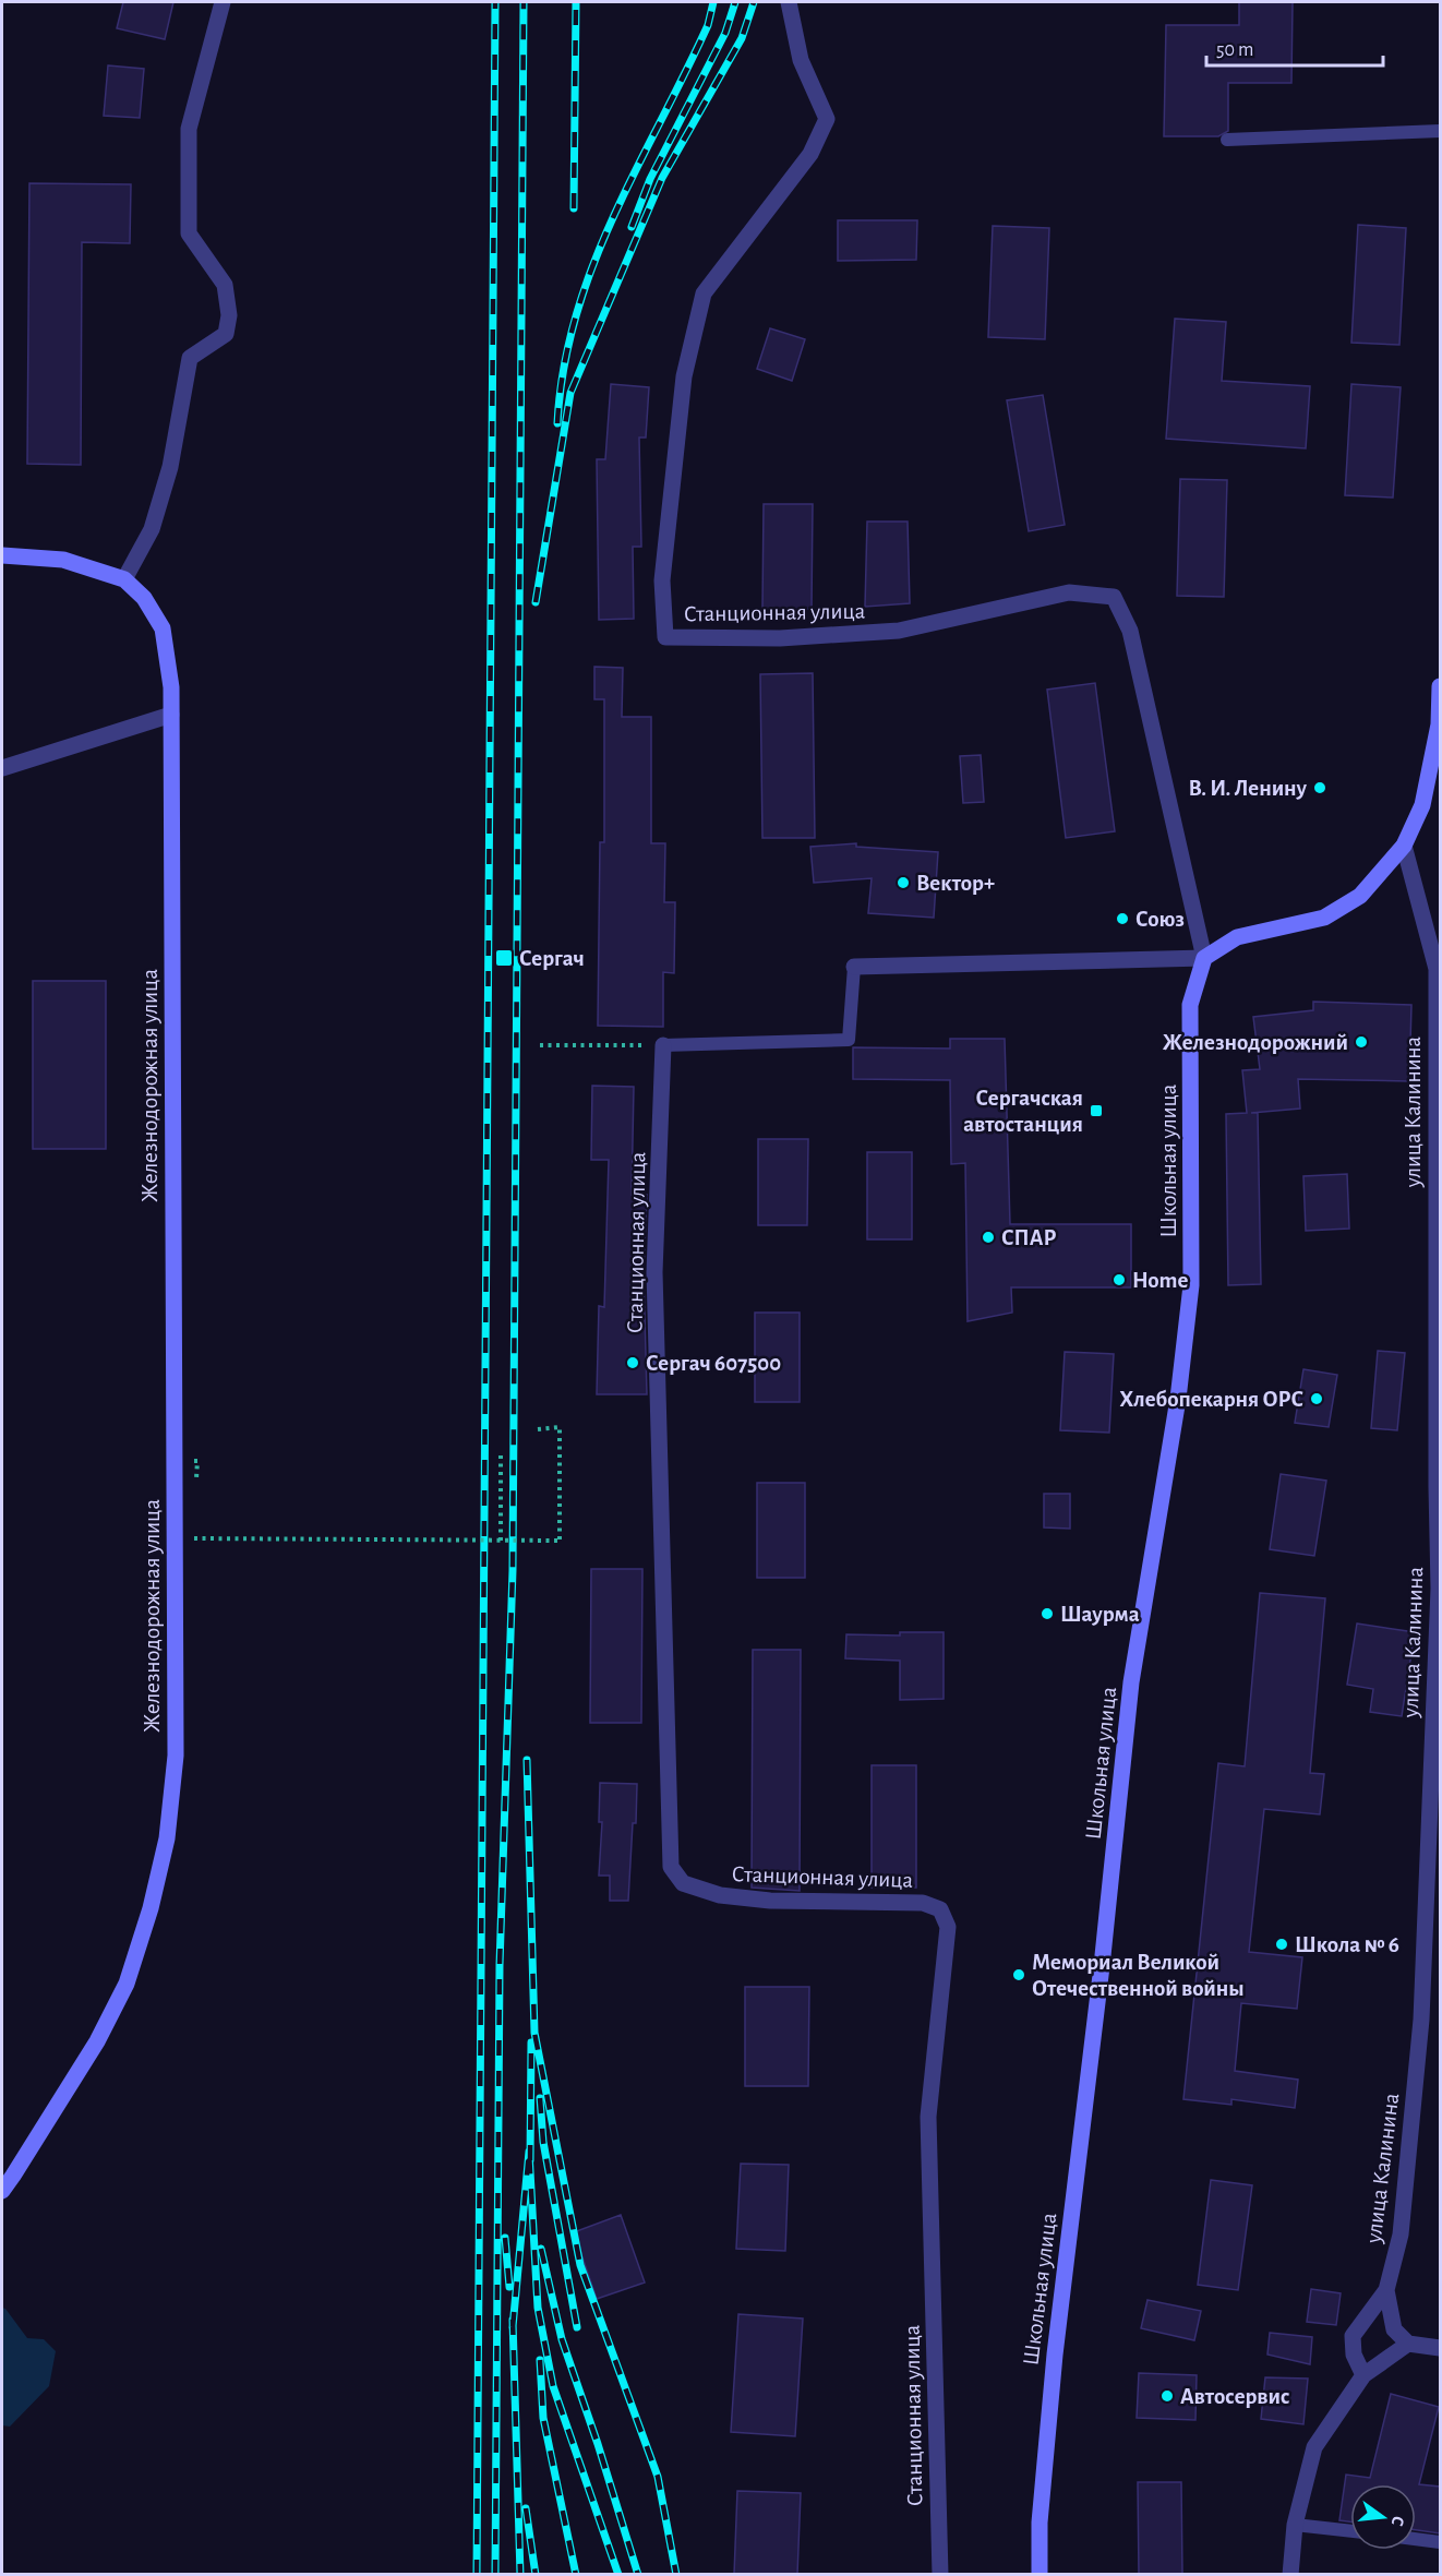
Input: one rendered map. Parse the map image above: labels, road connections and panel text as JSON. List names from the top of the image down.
{
  "streets": {
    "main road": ["Железнодорожная улица", "Школьная улица"],
    "street": ["Станционная улица", "улица Калинина"]
  },
  "crossings": [
    ["Станционная улица", "Школьная улица"]
  ],
  "places": {
    "other": [
      "В. И. Ленину",
      "Вектор+",
      "Союз",
      "Железнодорожний",
      "СПАР",
      "Home",
      "Сергач 607500",
      "Хлебопекарня ОРС",
      "Шаурма",
      "Школа № 6",
      "Мемориал Великой Отечественной войны",
      "Автосервис"
    ],
    "transit": ["Сергач", "Сергачская автостанция"]
  },
  "scale_bar": "50 m",
  "north": "right"
}
